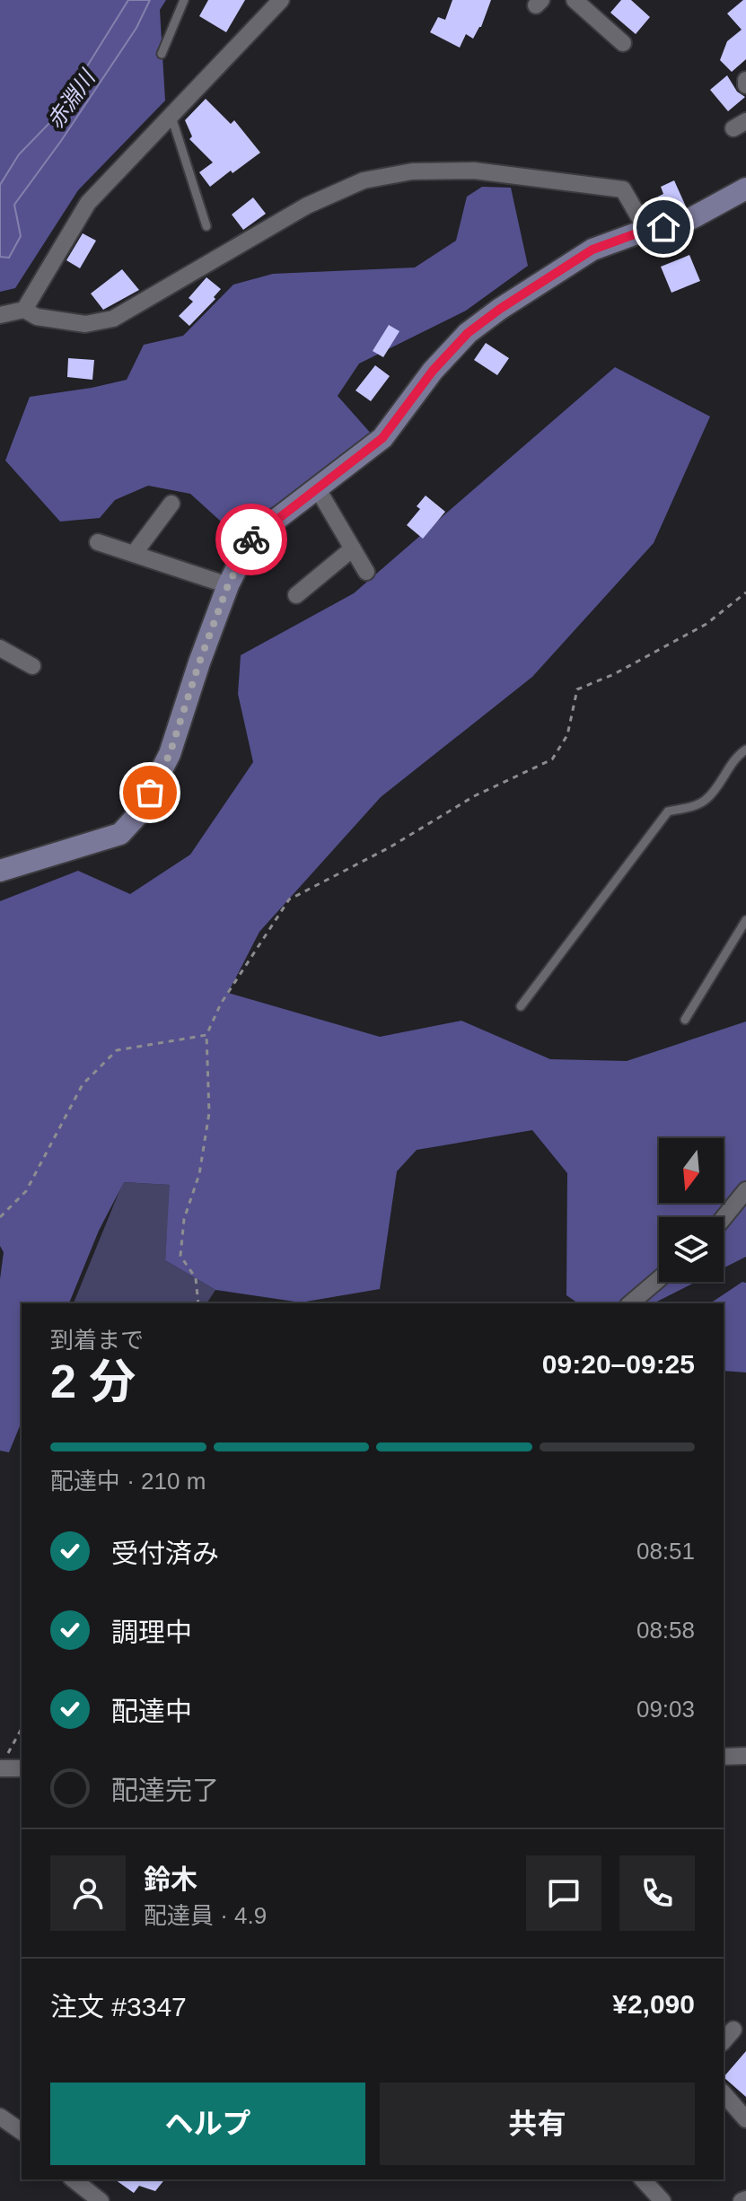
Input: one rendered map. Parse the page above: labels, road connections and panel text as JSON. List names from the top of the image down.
{
  "water": ["赤淵川"],
  "north": "bottom",
  "page": {
    "heading": ["2 分", "到着まで", "09:20–09:25"],
    "panel": [
      "鈴木",
      "配達員 · 4.9",
      "注文 #3347",
      "¥2,090"
    ],
    "bar": "配達中 · 210 m",
    "list": [
      ["受付済み", "08:51"],
      ["調理中", "08:58"],
      ["配達中", "09:03"],
      "配達完了"
    ],
    "buttons": ["ヘルプ", "共有"]
  }
}
